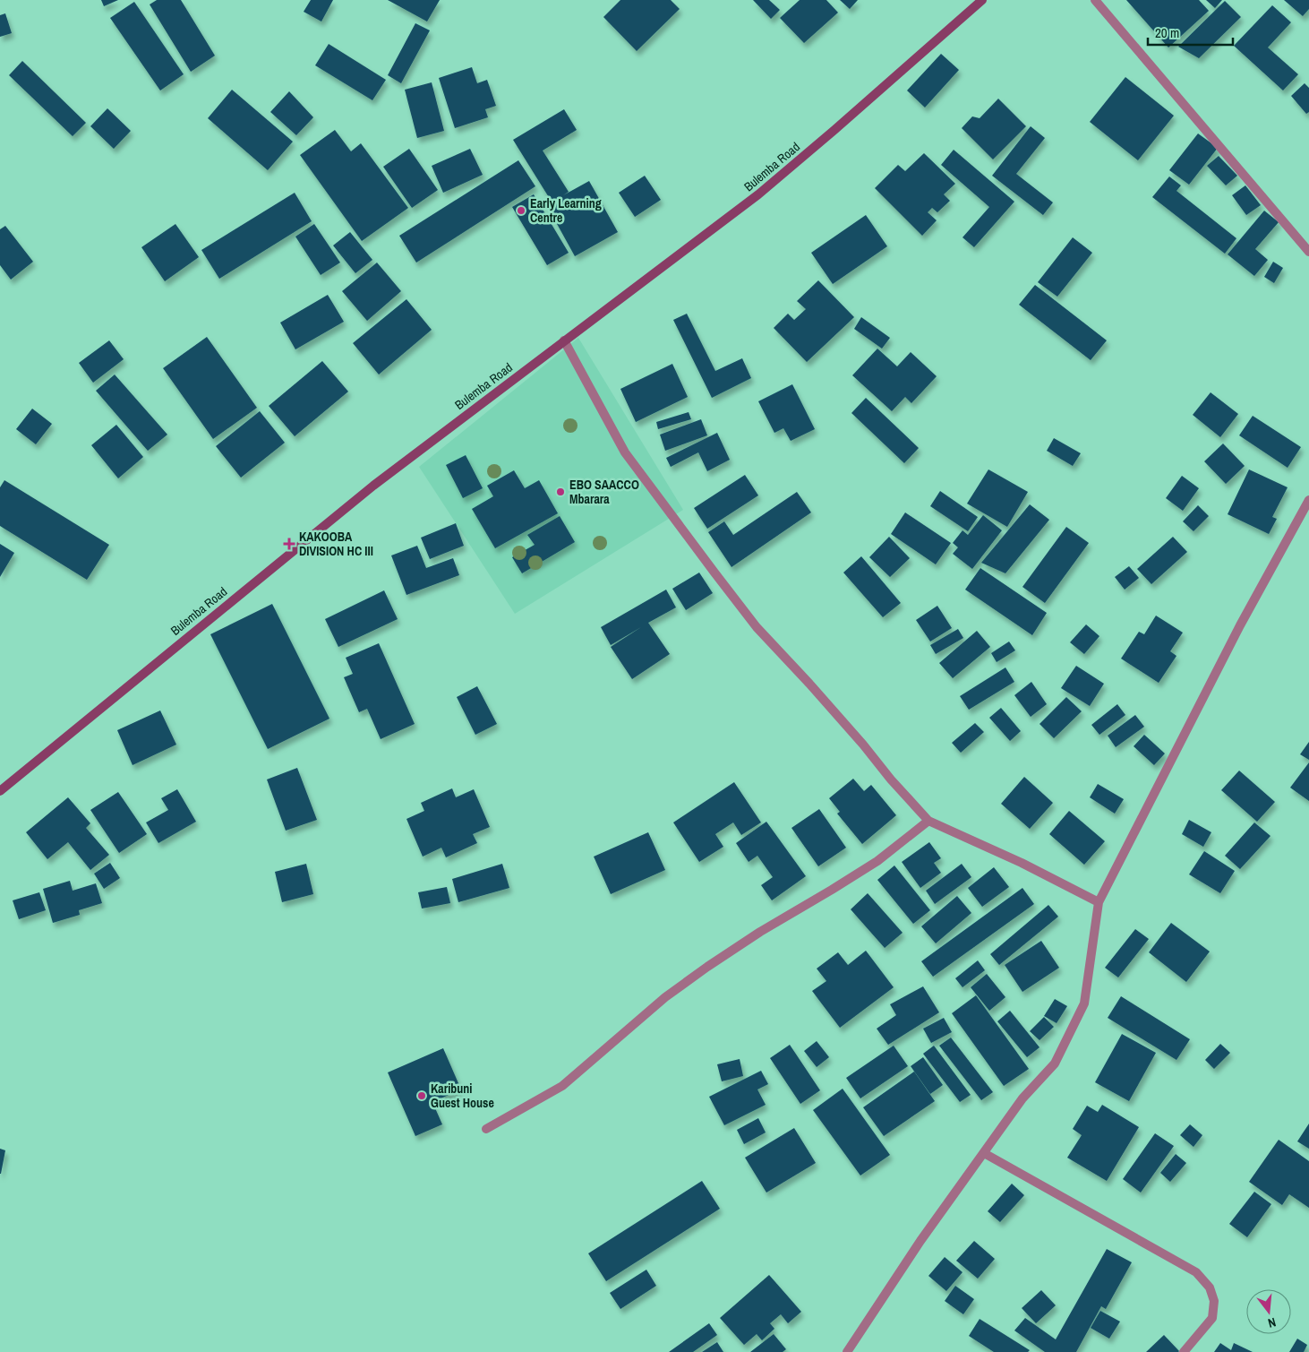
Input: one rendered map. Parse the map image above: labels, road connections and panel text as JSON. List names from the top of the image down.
{
  "streets": {
    "main road": ["Bulemba Road"]
  },
  "places": {
    "other": ["Early Learning Centre", "EBO SAACCO Mbarara", "Karibuni Guest House"],
    "health": ["KAKOOBA DIVISION HC III"]
  },
  "scale_bar": "20 m",
  "north": "bottom"
}
